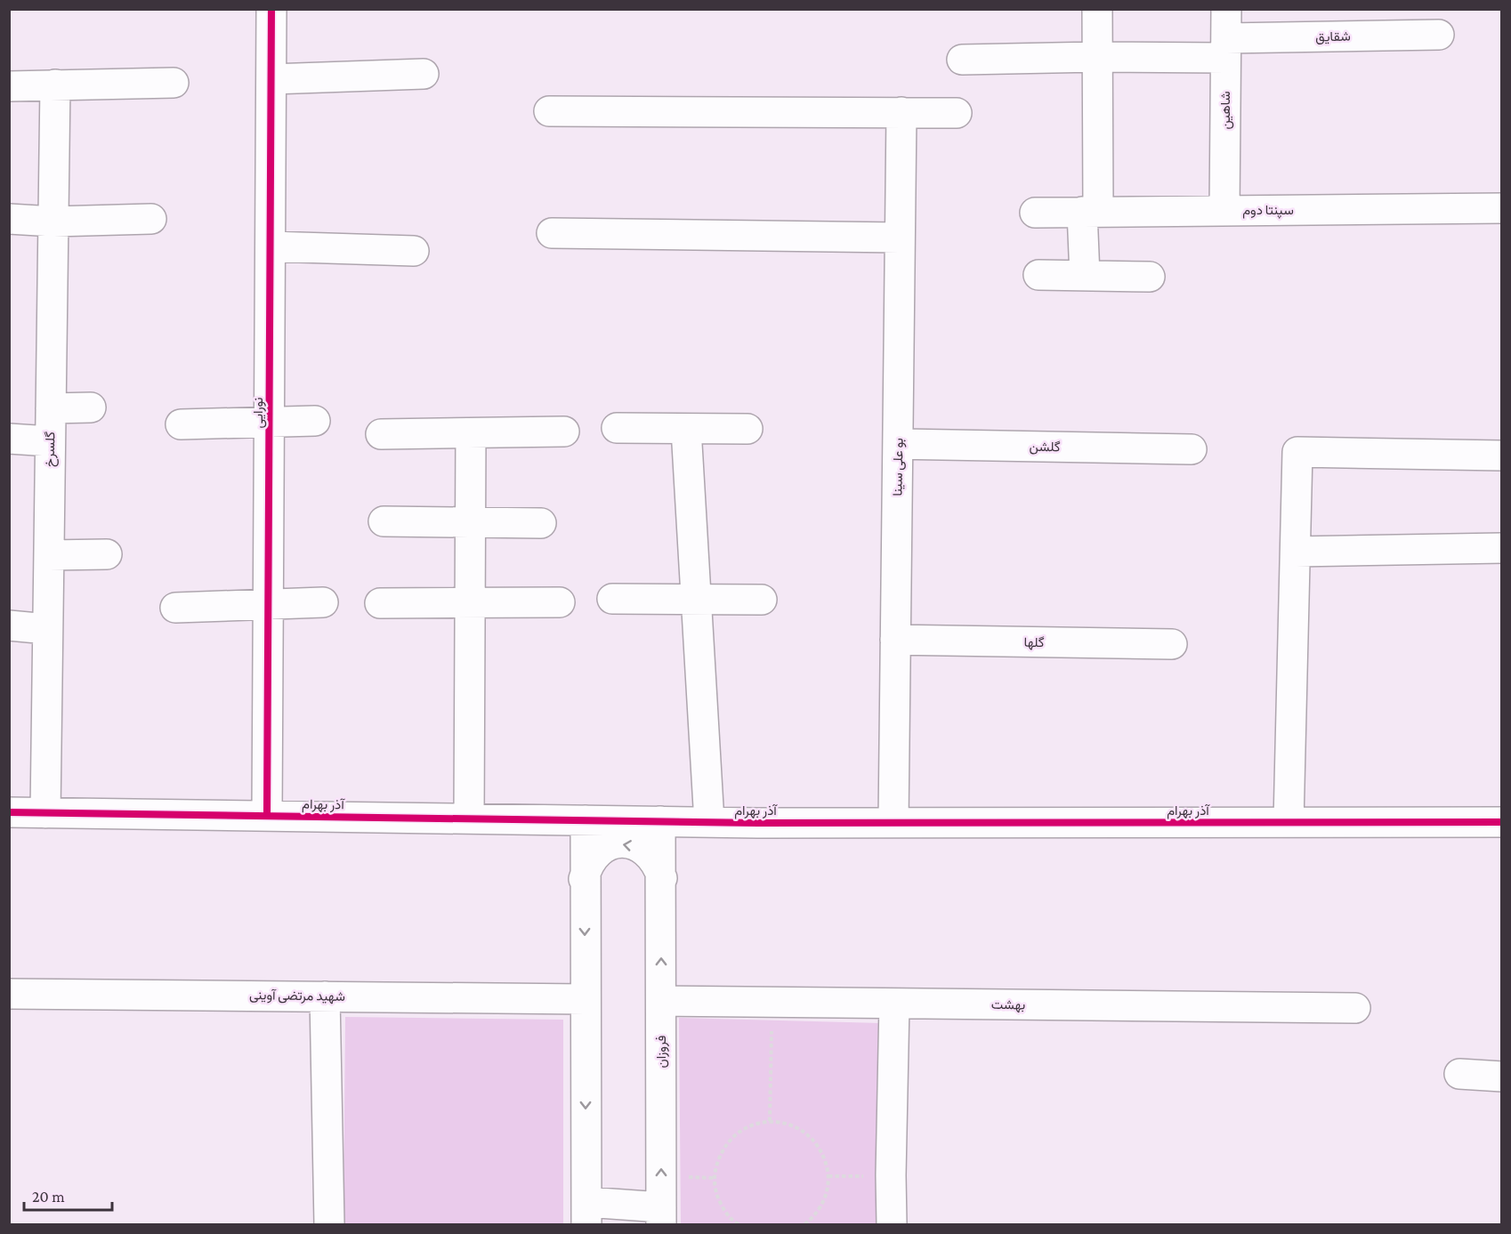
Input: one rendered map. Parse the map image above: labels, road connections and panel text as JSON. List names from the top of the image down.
{
  "streets": {
    "street": [
      "شقایق",
      "شاهین",
      "سپنتا دوم",
      "نورایی",
      "گلشن",
      "گلسرخ",
      "بو علی سینا",
      "گلها",
      "آذر بهرام",
      "شهید مرتضی آوینی",
      "بهشت",
      "فروزان"
    ]
  },
  "crossings": [
    ["شقایق", "شاهین"],
    ["شاهین", "سپنتا دوم"],
    ["نورایی", "آذر بهرام"],
    ["گلشن", "بو علی سینا"],
    ["گلسرخ", "آذر بهرام"],
    ["بو علی سینا", "گلها"],
    ["بو علی سینا", "آذر بهرام"],
    ["آذر بهرام", "فروزان"],
    ["بهشت", "فروزان"]
  ],
  "scale_bar": "20 m"
}
